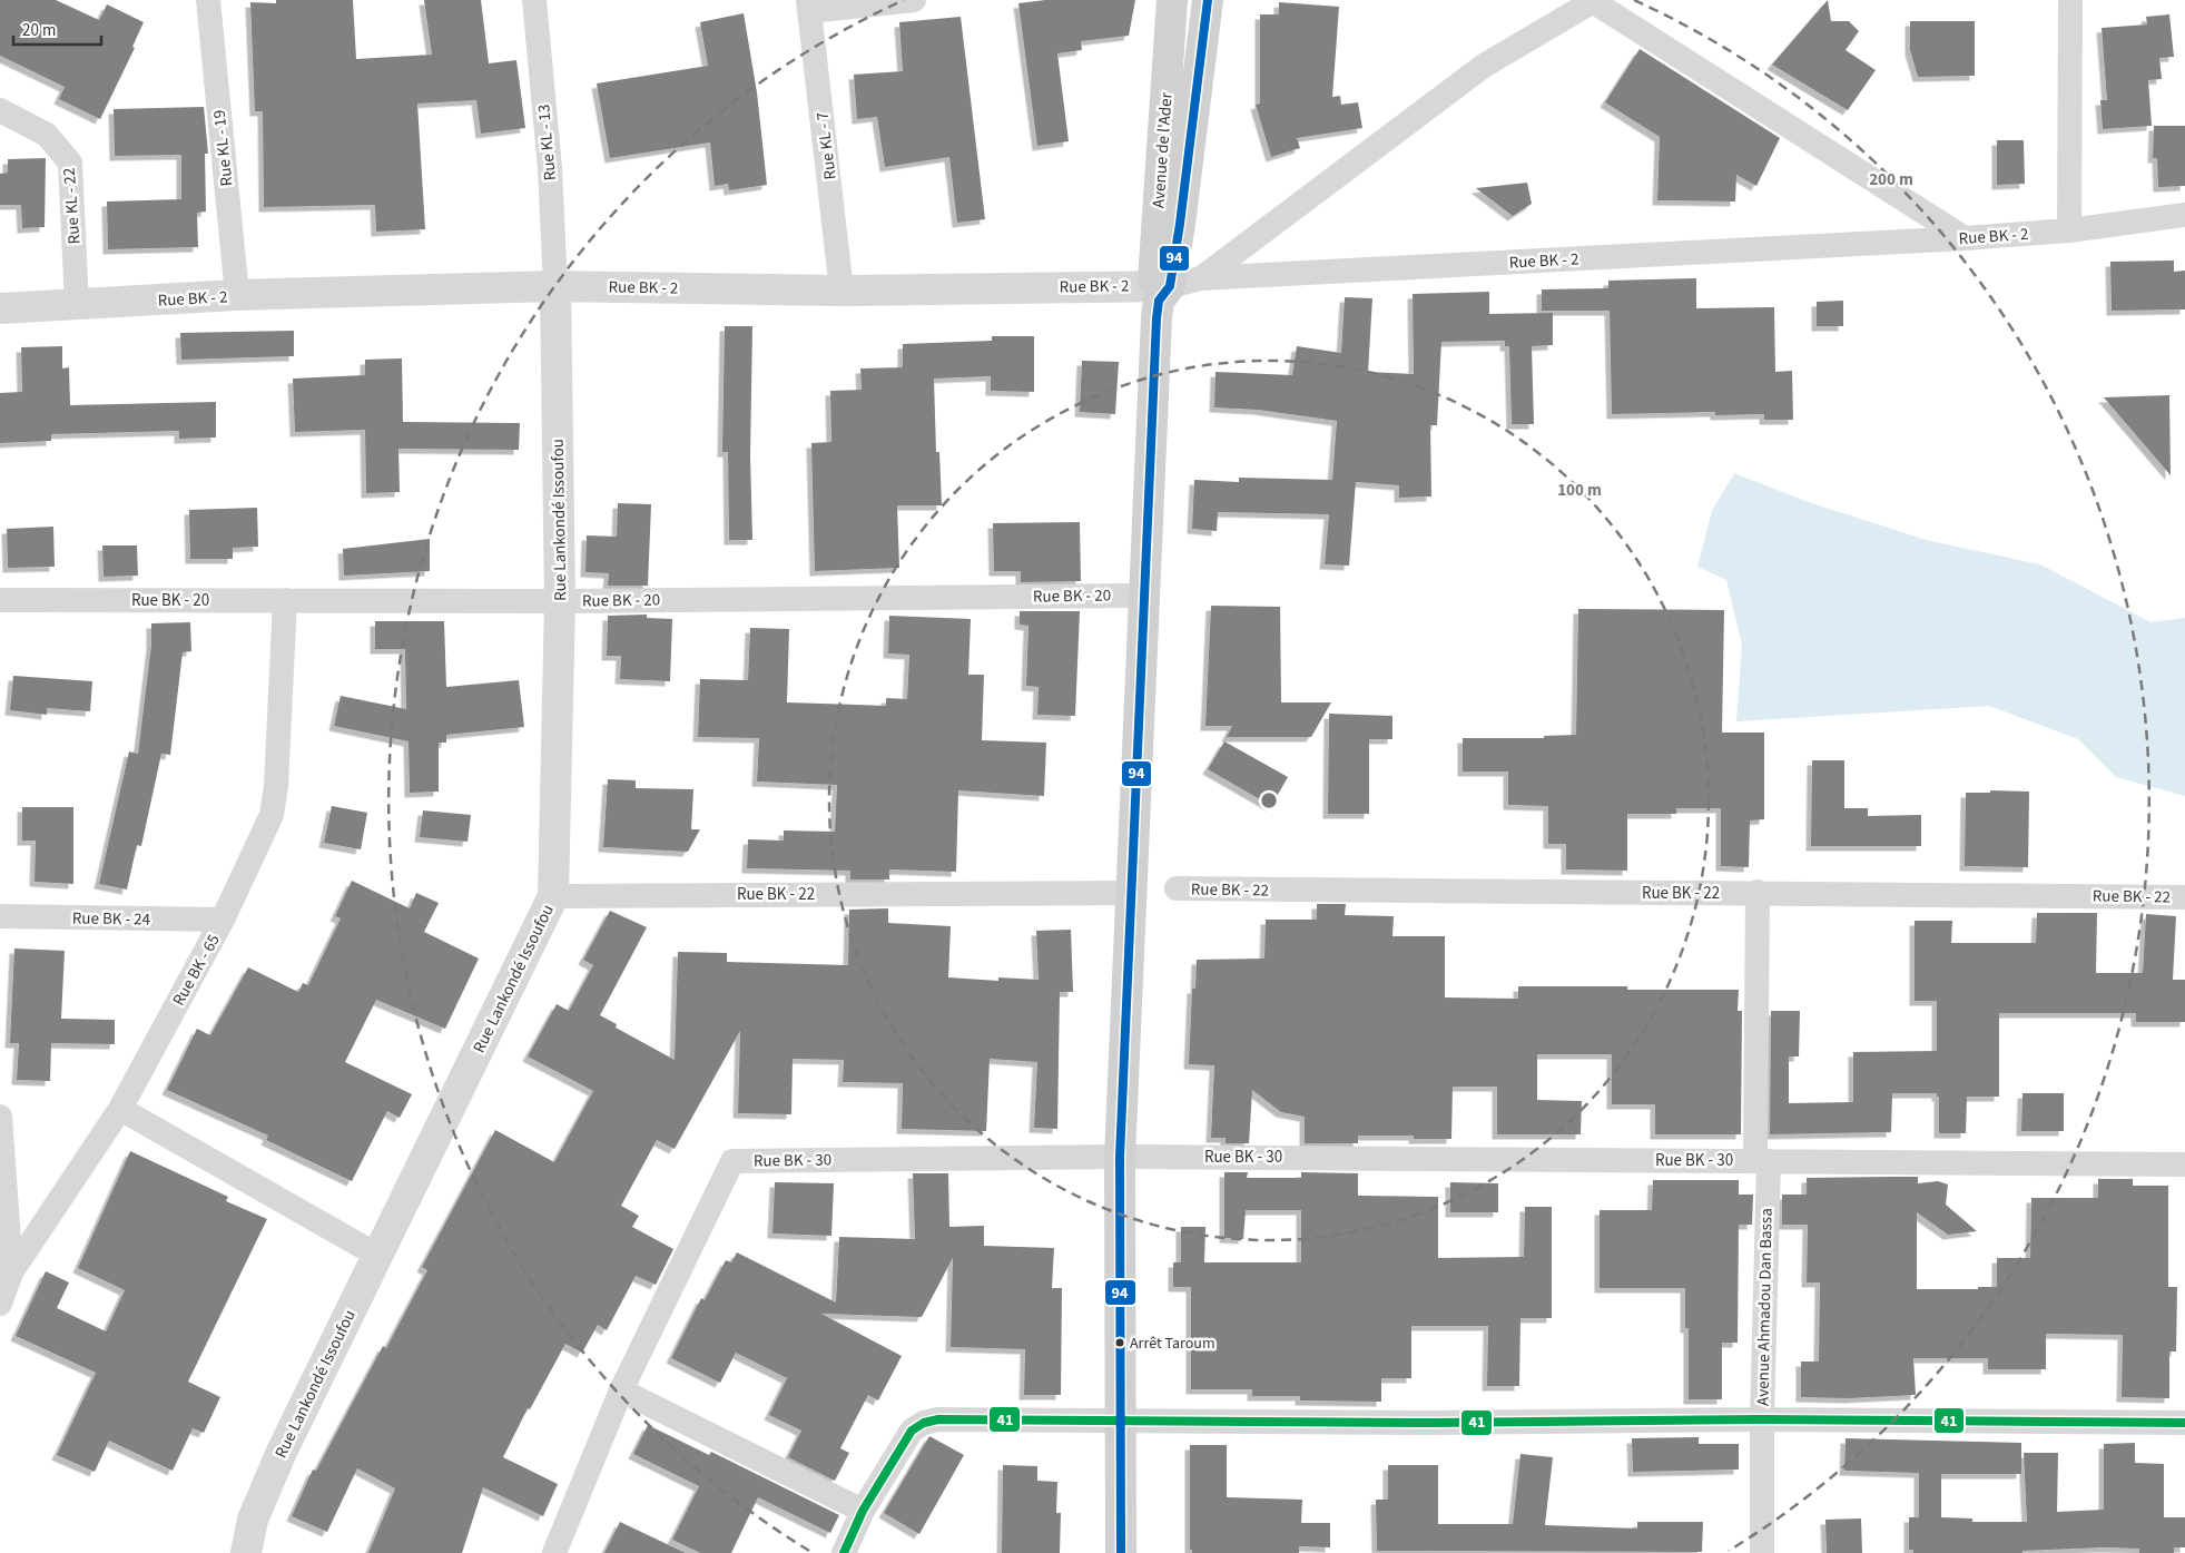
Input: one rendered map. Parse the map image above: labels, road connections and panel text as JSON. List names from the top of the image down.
{
  "streets": {
    "main road": ["Avenue de l'Ader"],
    "street": [
      "Rue KL - 13",
      "Rue KL - 7",
      "Rue KL - 19",
      "Rue KL - 22",
      "Rue BK - 2",
      "Rue Lankondé Issoufou",
      "Rue BK - 20",
      "Rue BK - 22",
      "Rue BK - 24",
      "Rue BK - 65",
      "Rue BK - 30",
      "Avenue Ahmadou Dan Bassa"
    ]
  },
  "crossings": [
    ["Rue KL - 13", "Rue BK - 2"],
    ["Rue KL - 13", "Rue Lankondé Issoufou"],
    ["Rue KL - 7", "Rue BK - 2"],
    ["Rue KL - 19", "Rue BK - 2"],
    ["Avenue de l'Ader", "Rue BK - 2"],
    ["Avenue de l'Ader", "Rue BK - 20"],
    ["Avenue de l'Ader", "Rue BK - 22"],
    ["Avenue de l'Ader", "Rue BK - 30"],
    ["Rue KL - 22", "Rue BK - 2"],
    ["Rue BK - 2", "Rue Lankondé Issoufou"],
    ["Rue Lankondé Issoufou", "Rue BK - 20"],
    ["Rue Lankondé Issoufou", "Rue BK - 22"],
    ["Rue BK - 20", "Rue BK - 65"],
    ["Rue BK - 22", "Avenue Ahmadou Dan Bassa"],
    ["Rue BK - 24", "Rue BK - 65"],
    ["Rue BK - 30", "Avenue Ahmadou Dan Bassa"]
  ],
  "places": ["Arrêt Taroum"],
  "lines": ["transit line 94", "transit line 41"],
  "scale_bar": "20 m",
  "rings": ["200 m", "100 m"]
}
